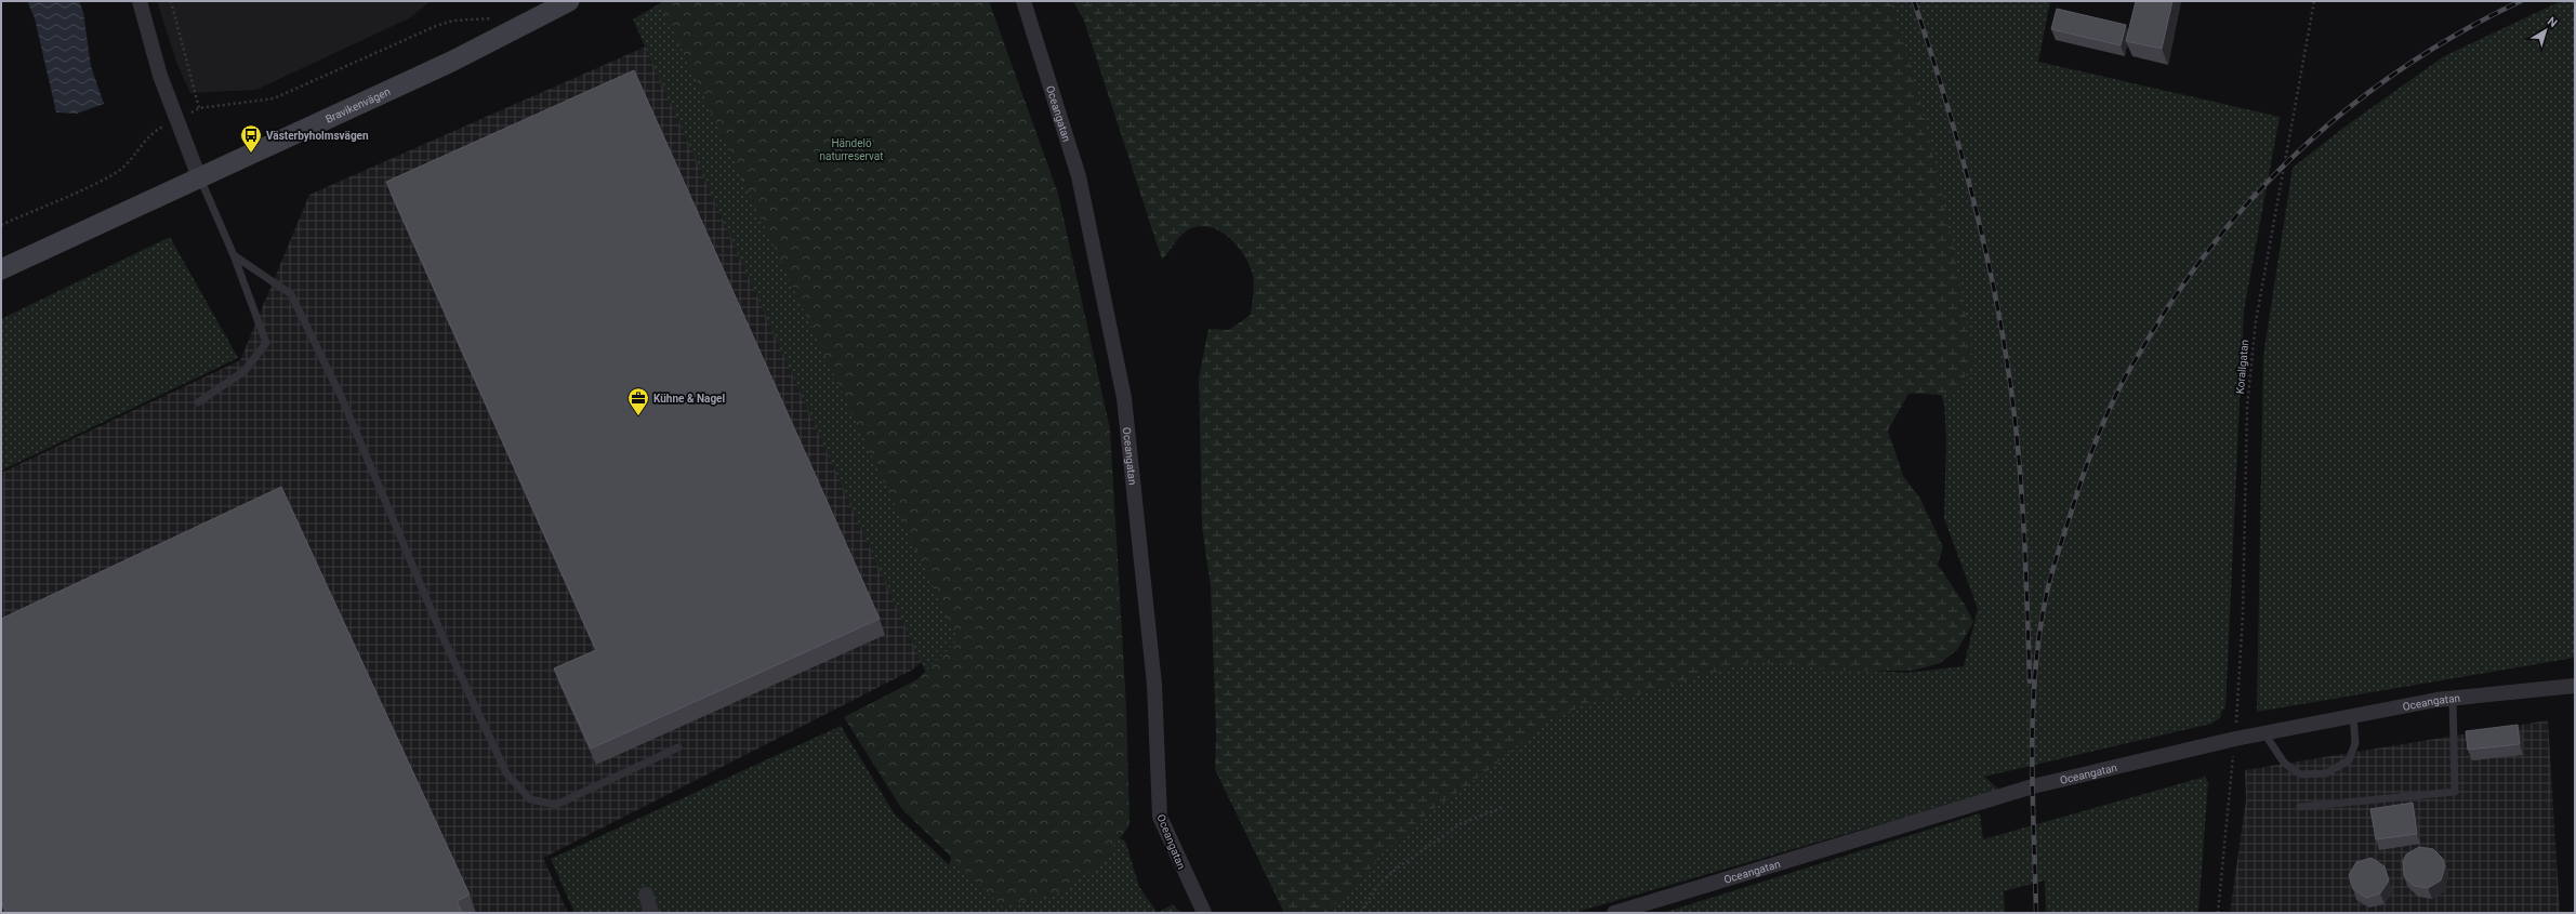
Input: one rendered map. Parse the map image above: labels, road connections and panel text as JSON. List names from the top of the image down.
{
  "streets": {
    "street": ["Bravikenvägen", "Oceangatan"],
    "path": ["Korallgatan"]
  },
  "crossings": [
    ["Oceangatan", "Korallgatan"]
  ],
  "parks": ["Händelö naturreservat"],
  "places": {
    "bus stop": ["Västerbyholmsvägen"],
    "office": ["Kühne & Nagel"]
  },
  "north": "top right"
}
